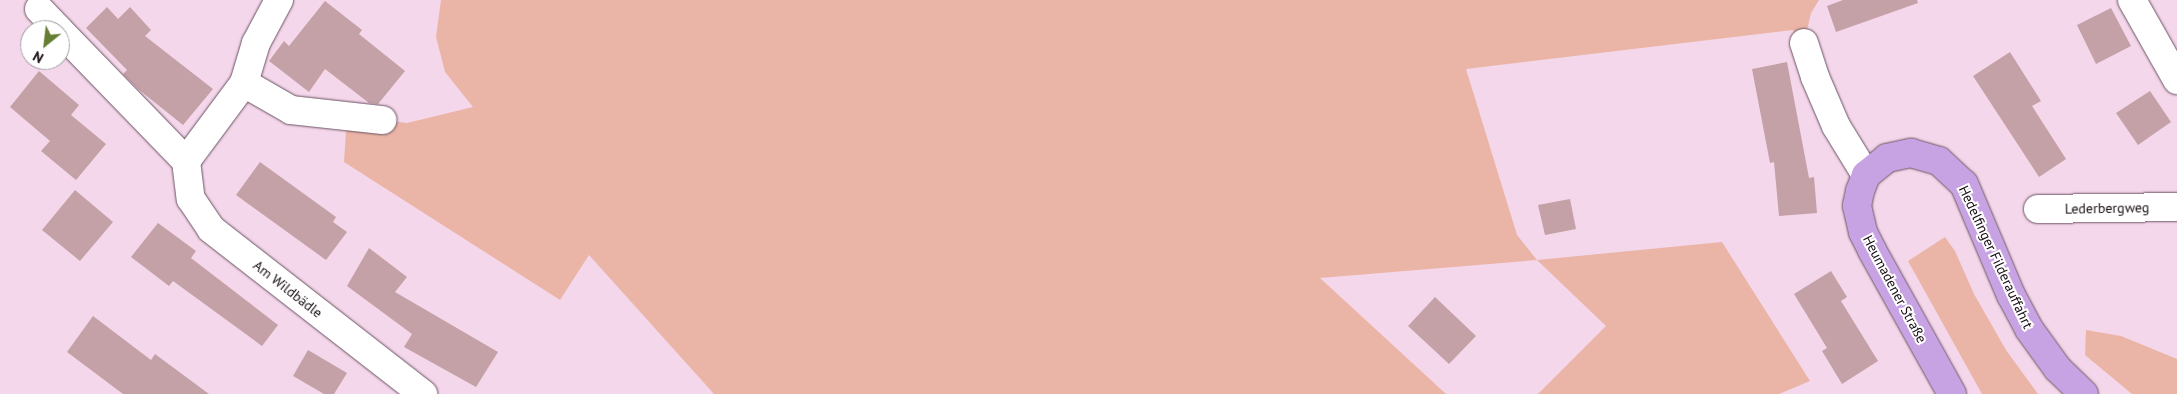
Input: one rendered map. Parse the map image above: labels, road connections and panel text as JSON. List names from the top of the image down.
{
  "streets": {
    "main road": ["Hedelfinger Filderauffahrt", "Heumadener Straße"],
    "street": ["Lederbergweg", "Am Wildbädle"]
  },
  "crossings": [
    ["Hedelfinger Filderauffahrt", "Heumadener Straße"]
  ],
  "north": "bottom left"
}
